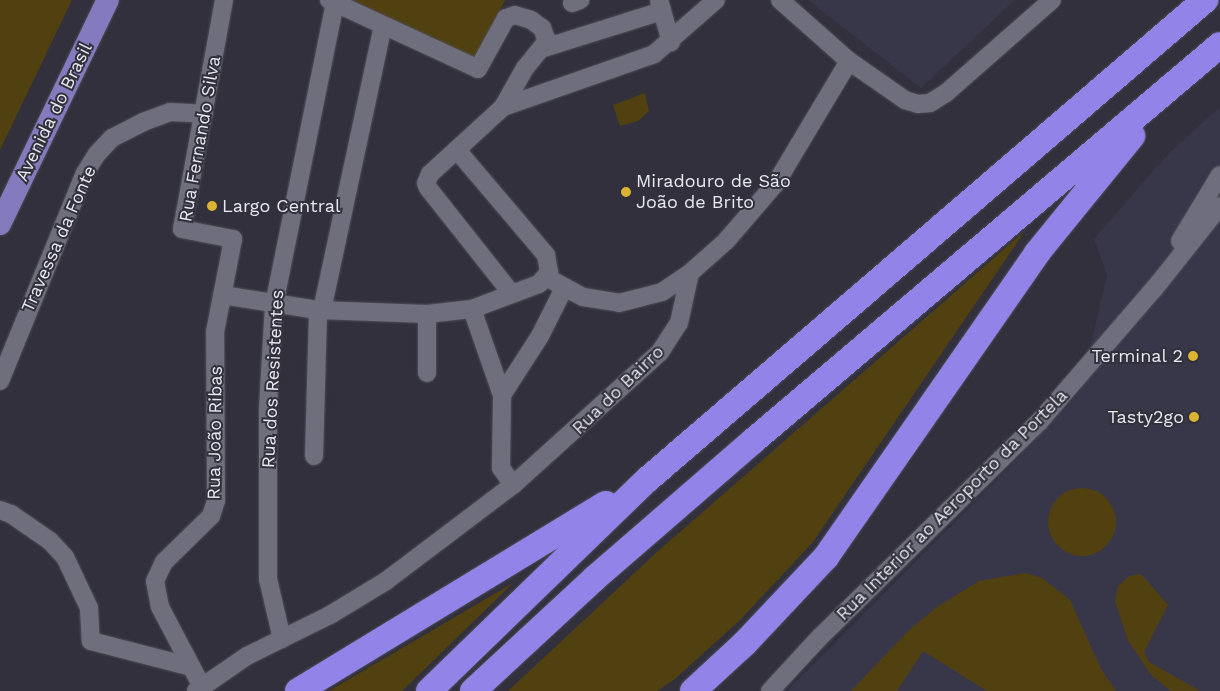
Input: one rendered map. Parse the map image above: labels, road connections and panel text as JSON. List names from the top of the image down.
{
  "streets": {
    "main road": ["Avenida do Brasil"],
    "street": [
      "Rua Fernando Silva",
      "Travessa da Fonte",
      "Rua dos Resistentes",
      "Rua do Bairro",
      "Rua João Ribas",
      "Rua Interior ao Aeroporto da Portela"
    ]
  },
  "crossings": [
    ["Rua Fernando Silva", "Travessa da Fonte"],
    ["Rua Fernando Silva", "Rua João Ribas"],
    ["Rua dos Resistentes", "Rua do Bairro"],
    ["Rua do Bairro", "Rua João Ribas"]
  ],
  "places": [
    "Miradouro de São João de Brito",
    "Largo Central",
    "Terminal 2",
    "Tasty2go"
  ]
}
